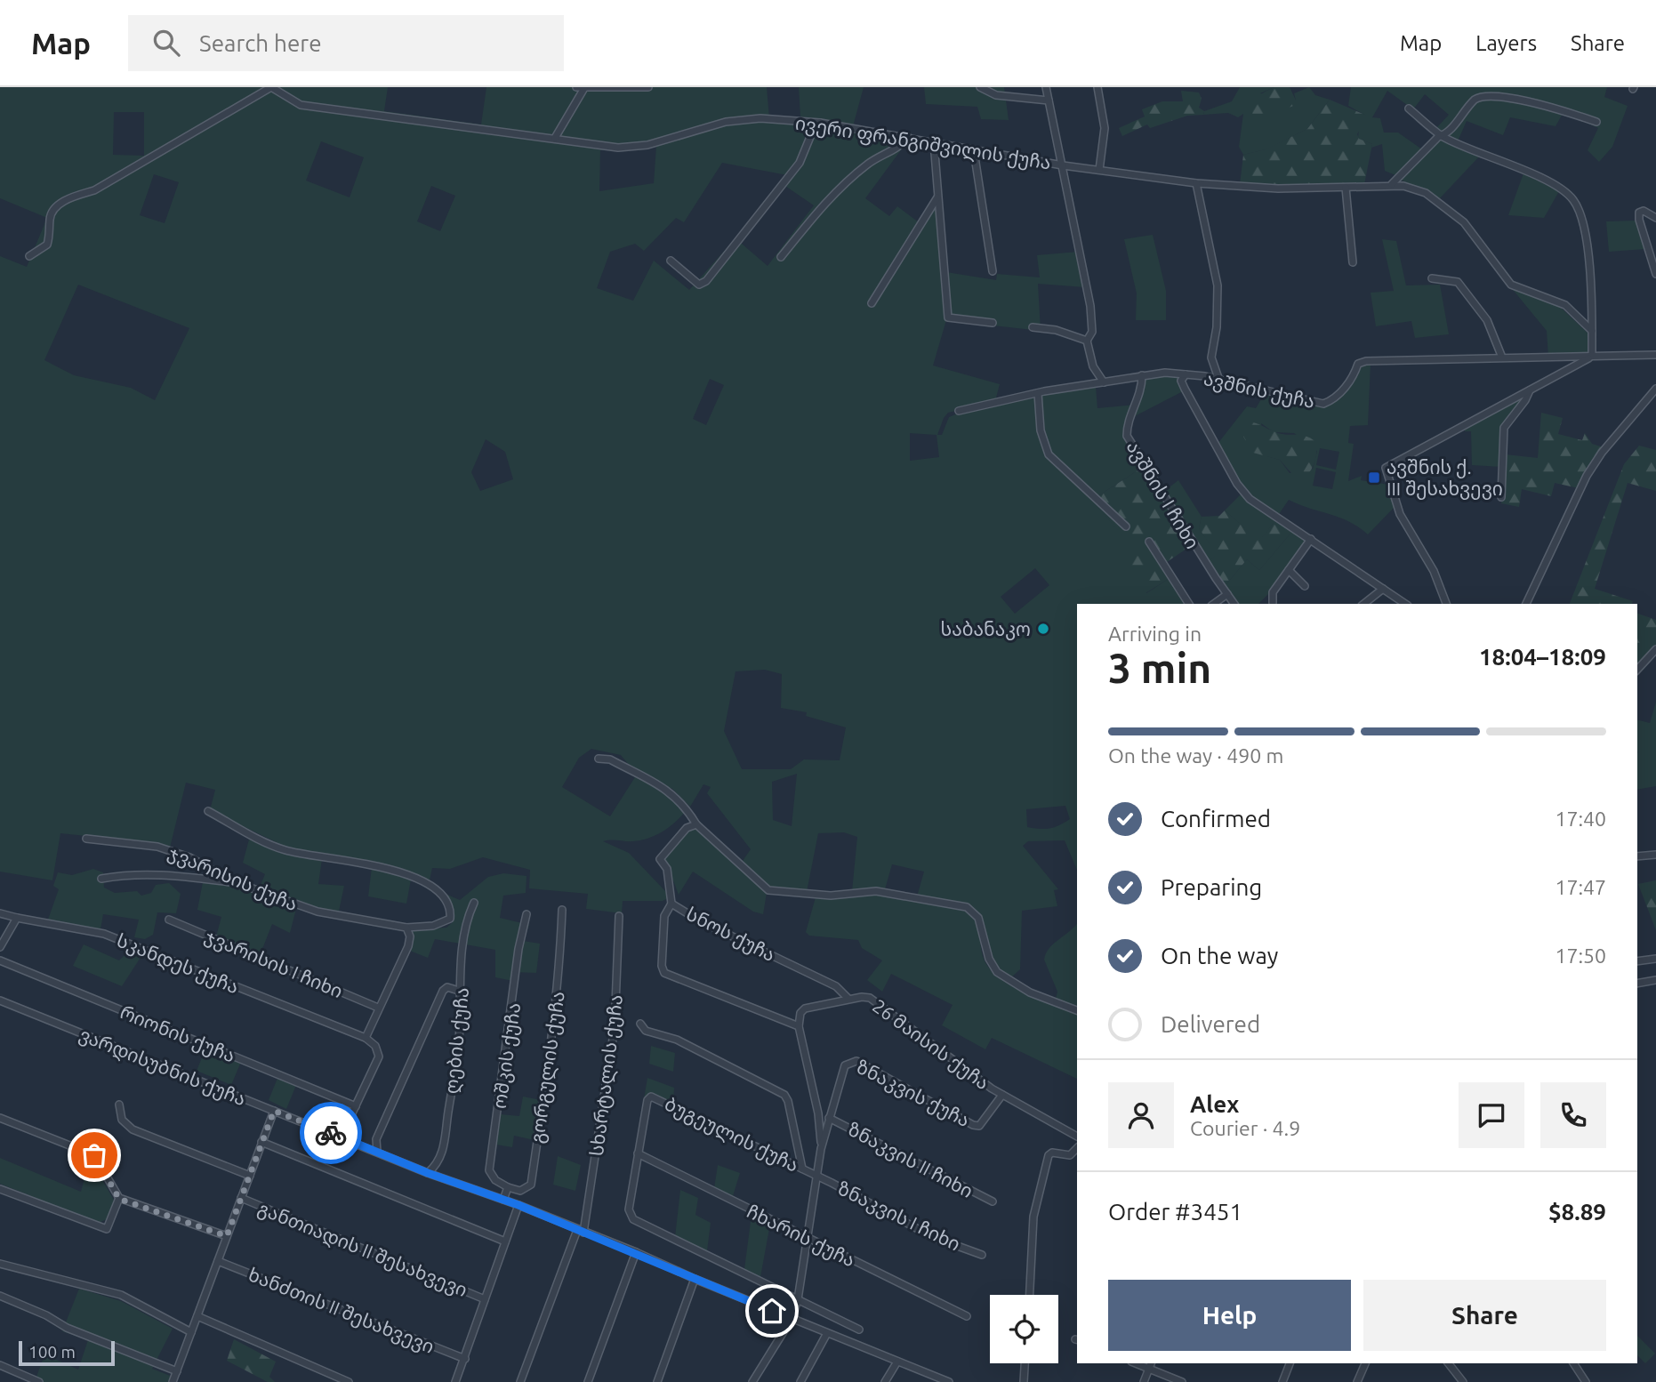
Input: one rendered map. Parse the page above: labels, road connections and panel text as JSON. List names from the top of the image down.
{
  "streets": {
    "street": [
      "ივერი ფრანგიშვილის ქუჩა",
      "ავშნის ქუჩა",
      "ავშნის I ჩიხი",
      "ჯვარისის ქუჩა",
      "სნოს ქუჩა",
      "სკანდეს ქუჩა",
      "ჯვარისის I ჩიხი",
      "რიონის ქუჩა",
      "ღების ქუჩა",
      "26 მაისის ქუჩა",
      "ოშკის ქუჩა",
      "ვარდისუბნის ქუჩა",
      "გორგულის ქუჩა",
      "სხარტალის ქუჩა",
      "ზნაკვის ქუჩა",
      "ბუგეულის ქუჩა",
      "ზნაკვის II ჩიხი",
      "ზნაკვის I ჩიხი",
      "ჩხარის ქუჩა",
      "განთიადის II შესახვევი",
      "ხანძთის II შესახვევი"
    ]
  },
  "crossings": [
    ["ავშნის ქუჩა", "ავშნის I ჩიხი"],
    ["სნოს ქუჩა", "26 მაისის ქუჩა"],
    ["ღების ქუჩა", "ვარდისუბნის ქუჩა"],
    ["26 მაისის ქუჩა", "ზნაკვის ქუჩა"],
    ["ოშკის ქუჩა", "გორგულის ქუჩა"],
    ["ვარდისუბნის ქუჩა", "სხარტალის ქუჩა"],
    ["ვარდისუბნის ქუჩა", "ზნაკვის ქუჩა"],
    ["ზნაკვის ქუჩა", "ბუგეულის ქუჩა"],
    ["ზნაკვის ქუჩა", "ზნაკვის II ჩიხი"],
    ["ზნაკვის ქუჩა", "ზნაკვის I ჩიხი"],
    ["ზნაკვის ქუჩა", "ჩხარის ქუჩა"],
    ["ბუგეულის ქუჩა", "ზნაკვის I ჩიხი"],
    ["ბუგეულის ქუჩა", "ჩხარის ქუჩა"]
  ],
  "places": {
    "transit": ["ავშნის ქ. III შესახვევი"],
    "other": ["საბანაკო"]
  },
  "scale_bar": "100 m",
  "page": {
    "header": "Map",
    "search": "Search here",
    "nav": ["Map", "Layers", "Share"],
    "heading": ["3 min", "Arriving in", "18:04–18:09"],
    "panel": [
      "Alex",
      "Courier · 4.9",
      "Order #3451",
      "$8.89"
    ],
    "bar": "On the way · 490 m",
    "list": [
      ["Confirmed", "17:40"],
      ["Preparing", "17:47"],
      ["On the way", "17:50"],
      "Delivered"
    ],
    "buttons": ["Help", "Share"],
    "scale": "100 m"
  }
}
